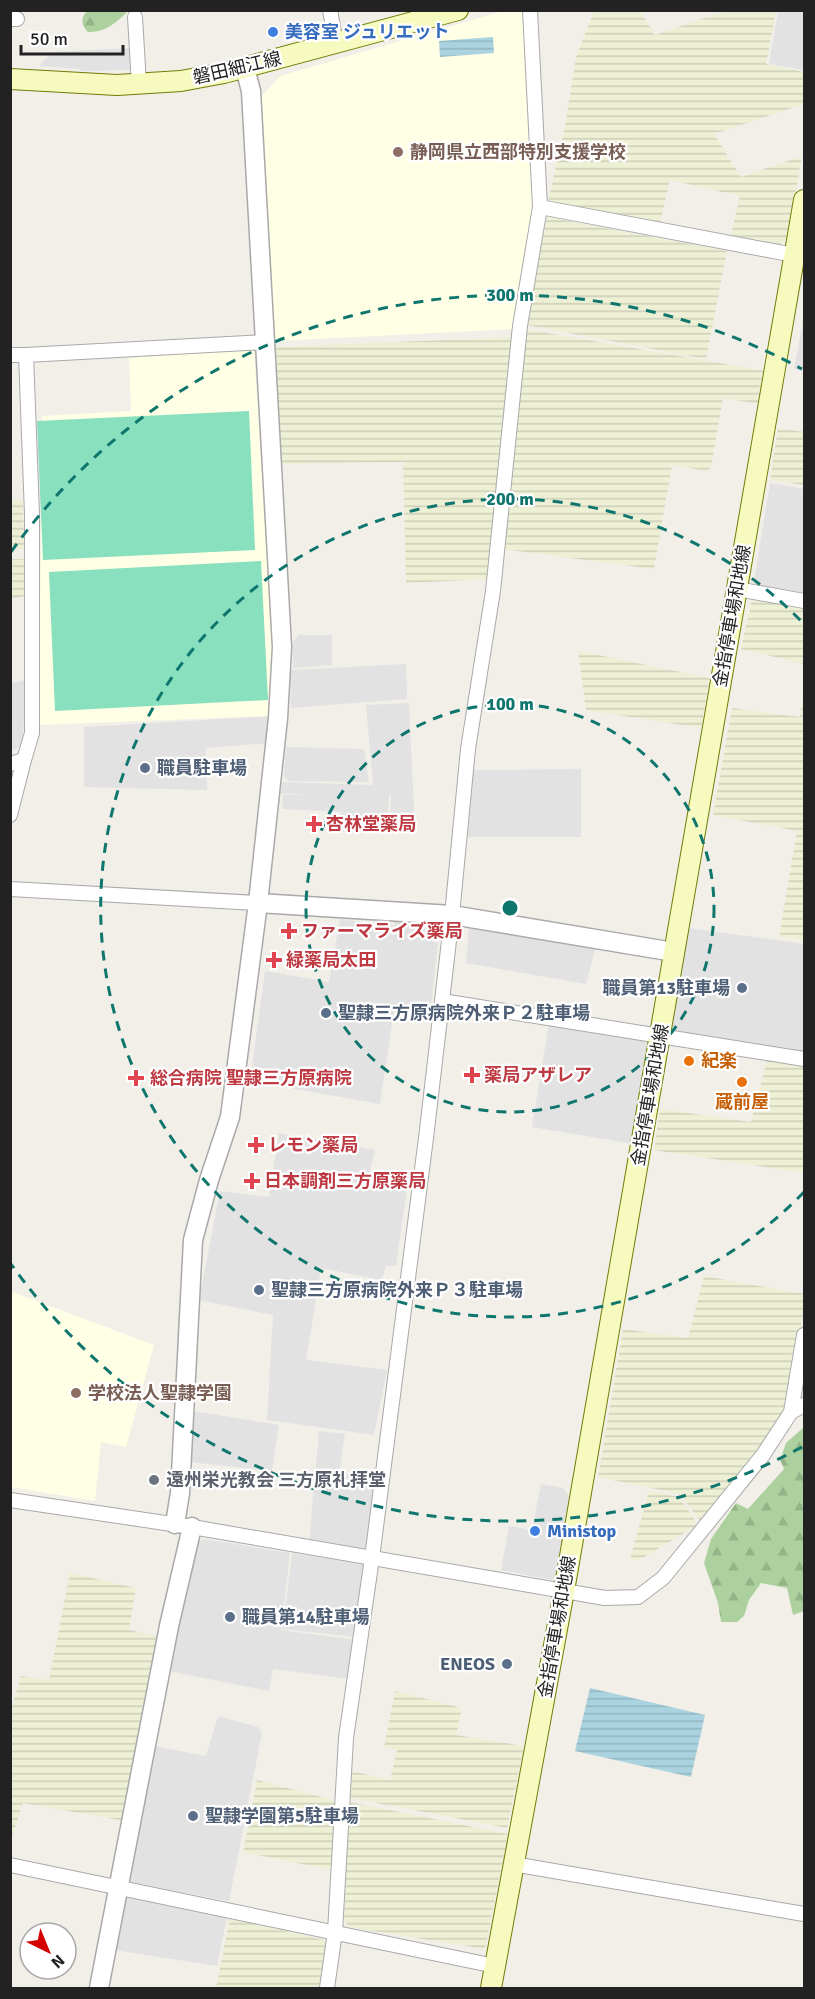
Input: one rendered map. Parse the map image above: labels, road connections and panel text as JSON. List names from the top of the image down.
{
  "streets": {
    "main road": ["磐田細江線", "金指停車場和地線"]
  },
  "places": {
    "other": [
      "美容室 ジュリエット",
      "静岡県立西部特別支援学校",
      "職員駐車場",
      "職員第13駐車場",
      "聖隷三方原病院外来Ｐ２駐車場",
      "紀楽",
      "蔵前屋",
      "聖隷三方原病院外来Ｐ３駐車場",
      "学校法人聖隷学園",
      "遠州栄光教会 三方原礼拝堂",
      "Ministop",
      "職員第14駐車場",
      "ENEOS",
      "聖隷学園第5駐車場"
    ],
    "health": [
      "杏林堂薬局",
      "ファーマライズ薬局",
      "緑薬局太田",
      "薬局アザレア",
      "総合病院 聖隷三方原病院",
      "レモン薬局",
      "日本調剤三方原薬局"
    ]
  },
  "scale_bar": "50 m",
  "north": "bottom right",
  "rings": ["300 m", "200 m", "100 m"]
}
